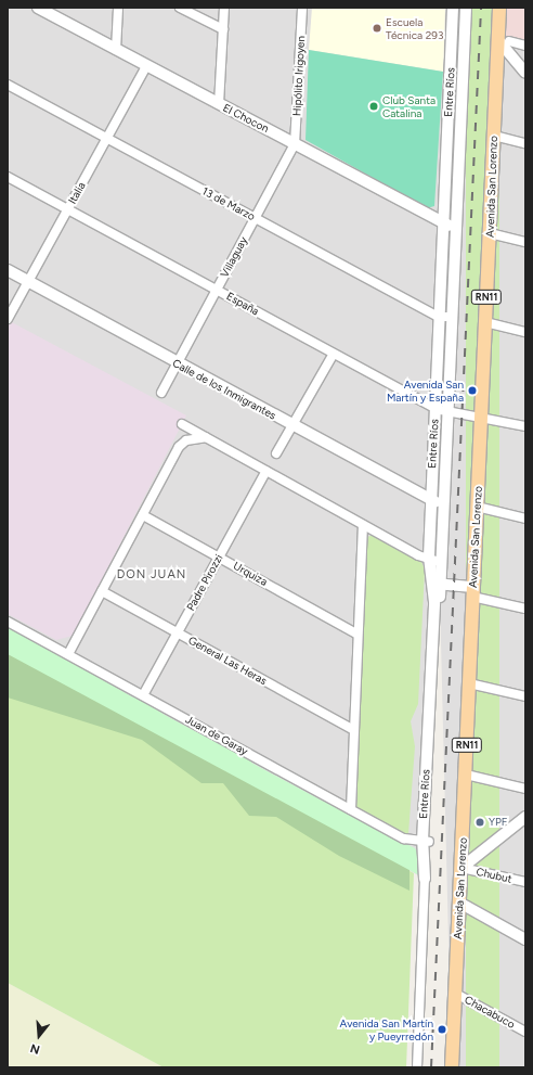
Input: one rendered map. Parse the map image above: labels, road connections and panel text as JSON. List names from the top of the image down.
{
  "streets": {
    "main road": ["Avenida San Lorenzo", "RN11"],
    "street": [
      "Hipólito Irigoyen",
      "Entre Ríos",
      "El Chocon",
      "Italia",
      "13 de Marzo",
      "Villaguay",
      "España",
      "Calle de los Inmigrantes",
      "Urquiza",
      "Padre Pirozzi",
      "General Las Heras",
      "Juan de Garay",
      "Chubut",
      "Chacabuco"
    ]
  },
  "crossings": [
    ["Hipólito Irigoyen", "El Chocon"],
    ["Hipólito Irigoyen", "Villaguay"],
    ["Entre Ríos", "El Chocon"],
    ["Entre Ríos", "13 de Marzo"],
    ["Entre Ríos", "España"],
    ["Entre Ríos", "Calle de los Inmigrantes"],
    ["Entre Ríos", "Juan de Garay"],
    ["El Chocon", "Italia"],
    ["El Chocon", "Villaguay"],
    ["Avenida San Lorenzo", "España"],
    ["Avenida San Lorenzo", "Chubut"],
    ["Avenida San Lorenzo", "Chacabuco"],
    ["Italia", "13 de Marzo"],
    ["Italia", "España"],
    ["Italia", "Calle de los Inmigrantes"],
    ["13 de Marzo", "Villaguay"],
    ["Villaguay", "España"],
    ["Villaguay", "Calle de los Inmigrantes"],
    ["Urquiza", "Padre Pirozzi"],
    ["Padre Pirozzi", "General Las Heras"],
    ["Padre Pirozzi", "Juan de Garay"]
  ],
  "districts": ["DON JUAN"],
  "places": [
    "Escuela Técnica 293",
    "Club Santa Catalina",
    "Avenida San Martín y España",
    "YPF",
    "Avenida San Martín y Pueyrredón"
  ],
  "north": "bottom"
}
